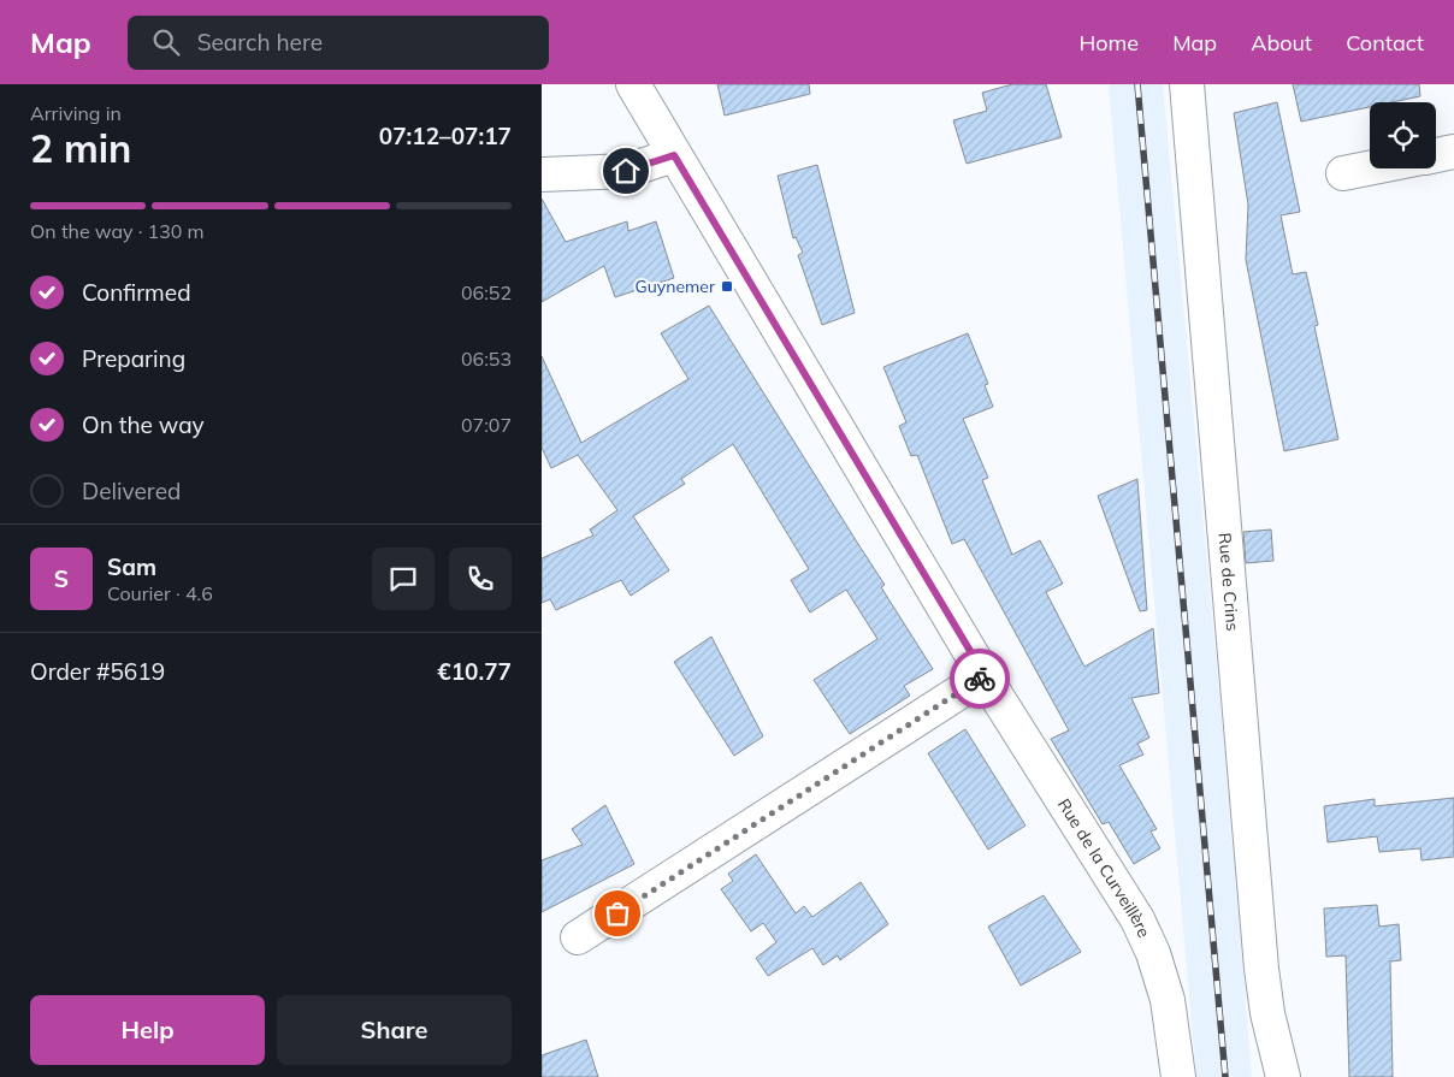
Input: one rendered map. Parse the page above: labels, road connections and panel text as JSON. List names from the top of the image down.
{
  "streets": {
    "street": ["Rue de Crins", "Rue de la Curveillère"]
  },
  "places": {
    "transit": ["Guynemer"]
  },
  "page": {
    "header": "Map",
    "search": "Search here",
    "nav": [
      "Home",
      "Map",
      "About",
      "Contact"
    ],
    "heading": ["2 min", "Arriving in", "07:12–07:17"],
    "panel": [
      "Sam",
      "Courier · 4.6",
      "Order #5619",
      "€10.77"
    ],
    "bar": "On the way · 130 m",
    "list": [
      ["Confirmed", "06:52"],
      ["Preparing", "06:53"],
      ["On the way", "07:07"],
      "Delivered"
    ],
    "round": "S",
    "buttons": ["Help", "Share"]
  }
}
